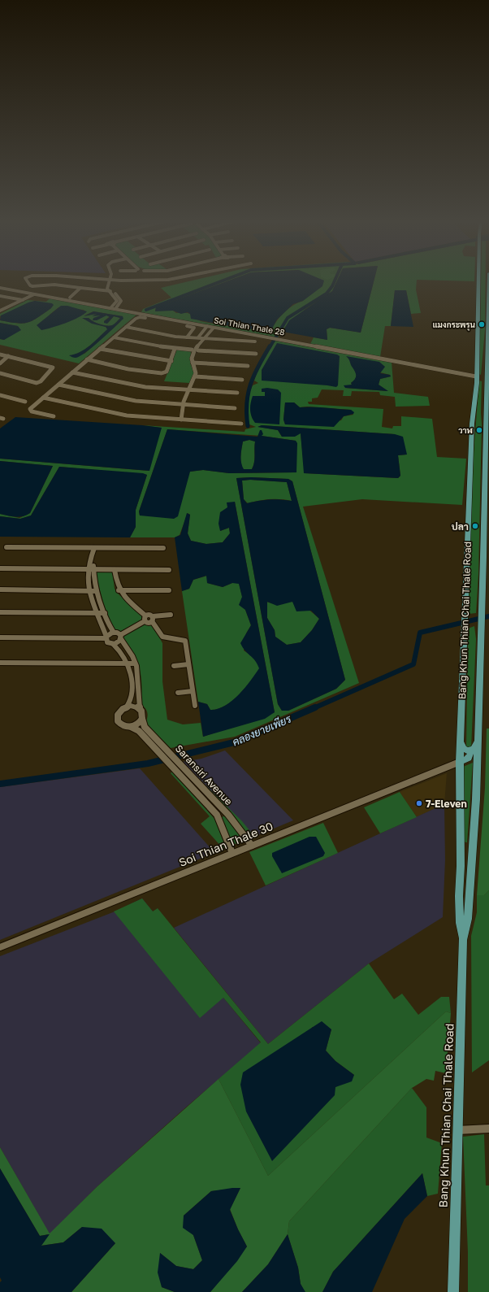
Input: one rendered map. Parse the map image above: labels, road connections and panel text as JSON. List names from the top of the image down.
{
  "streets": {
    "main road": ["Bang Khun Thian Chai Thale Road"],
    "street": ["Soi Thian Thale 28", "Saransiri Avenue", "Soi Thian Thale 30"]
  },
  "crossings": [
    ["Soi Thian Thale 28", "Bang Khun Thian Chai Thale Road"],
    ["Bang Khun Thian Chai Thale Road", "Soi Thian Thale 30"],
    ["Saransiri Avenue", "Soi Thian Thale 30"]
  ],
  "water": ["คลองยายเพียร"],
  "places": [
    "แมงกระพรุน",
    "วาฬ",
    "ปลา",
    "7-Eleven"
  ]
}
